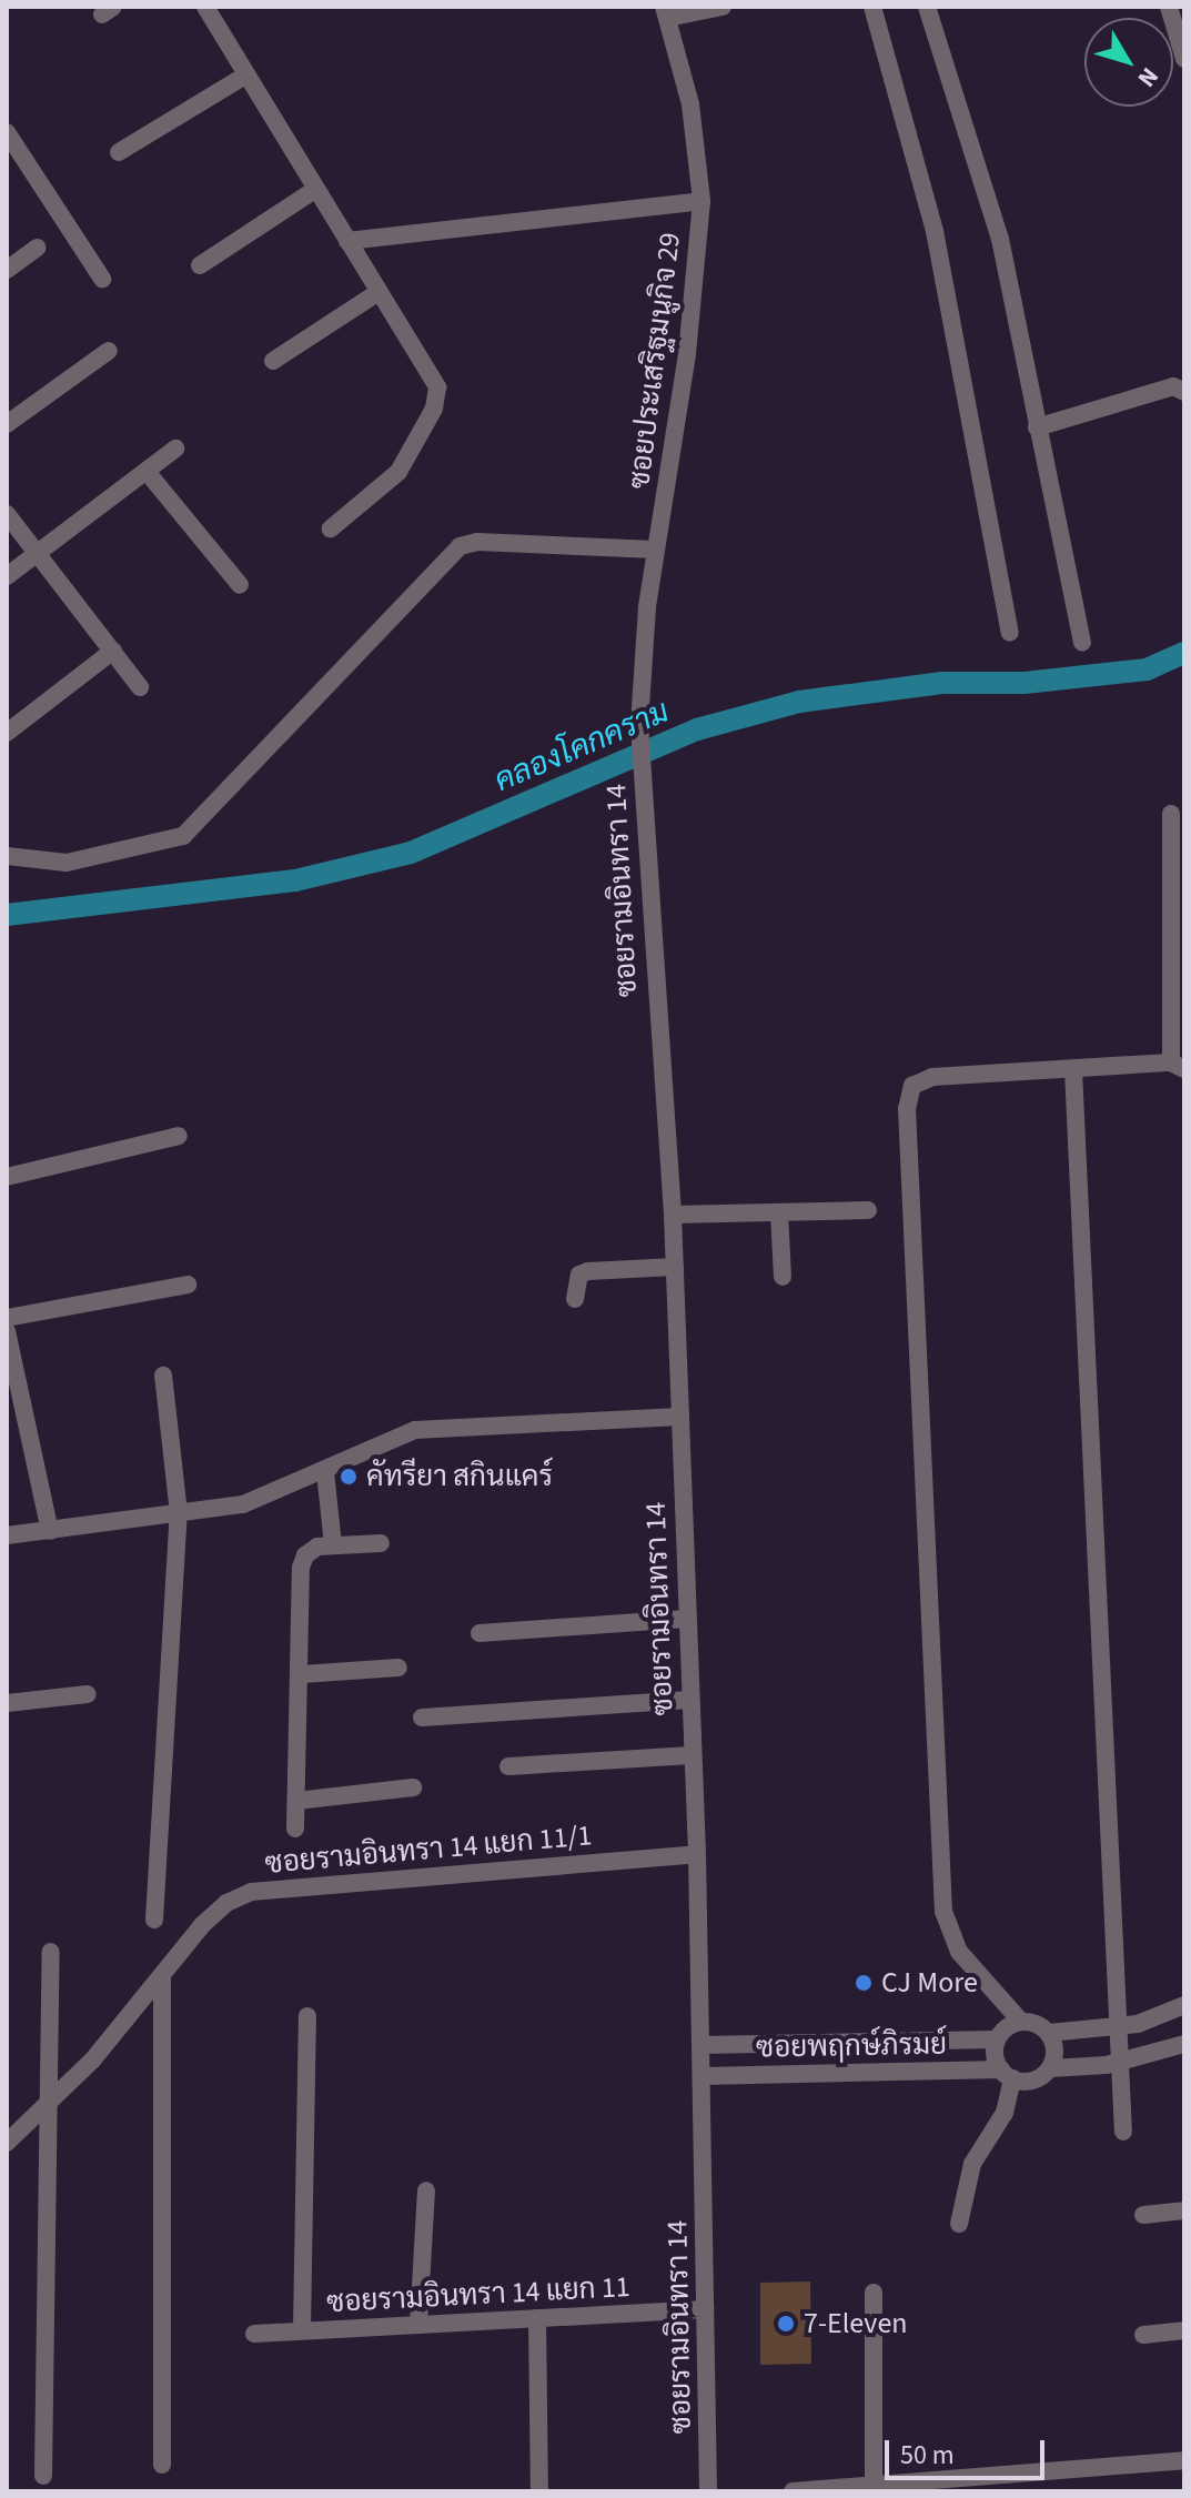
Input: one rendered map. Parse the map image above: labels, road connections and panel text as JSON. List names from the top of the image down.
{
  "streets": {
    "street": [
      "ซอยประเสริฐมนูกิจ 29",
      "ซอยรามอินทรา 14",
      "ซอยรามอินทรา 14 แยก 11/1",
      "ซอยพฤกษ์ภิรมย์",
      "ซอยรามอินทรา 14 แยก 11"
    ]
  },
  "crossings": [
    ["ซอยประเสริฐมนูกิจ 29", "ซอยรามอินทรา 14"],
    ["ซอยรามอินทรา 14", "ซอยรามอินทรา 14 แยก 11/1"],
    ["ซอยรามอินทรา 14", "ซอยพฤกษ์ภิรมย์"],
    ["ซอยรามอินทรา 14", "ซอยรามอินทรา 14 แยก 11"]
  ],
  "water": ["คลองโคกคราม"],
  "places": ["คัทรียา สกินแคร์", "CJ More", "7-Eleven"],
  "scale_bar": "50 m",
  "north": "bottom right"
}
